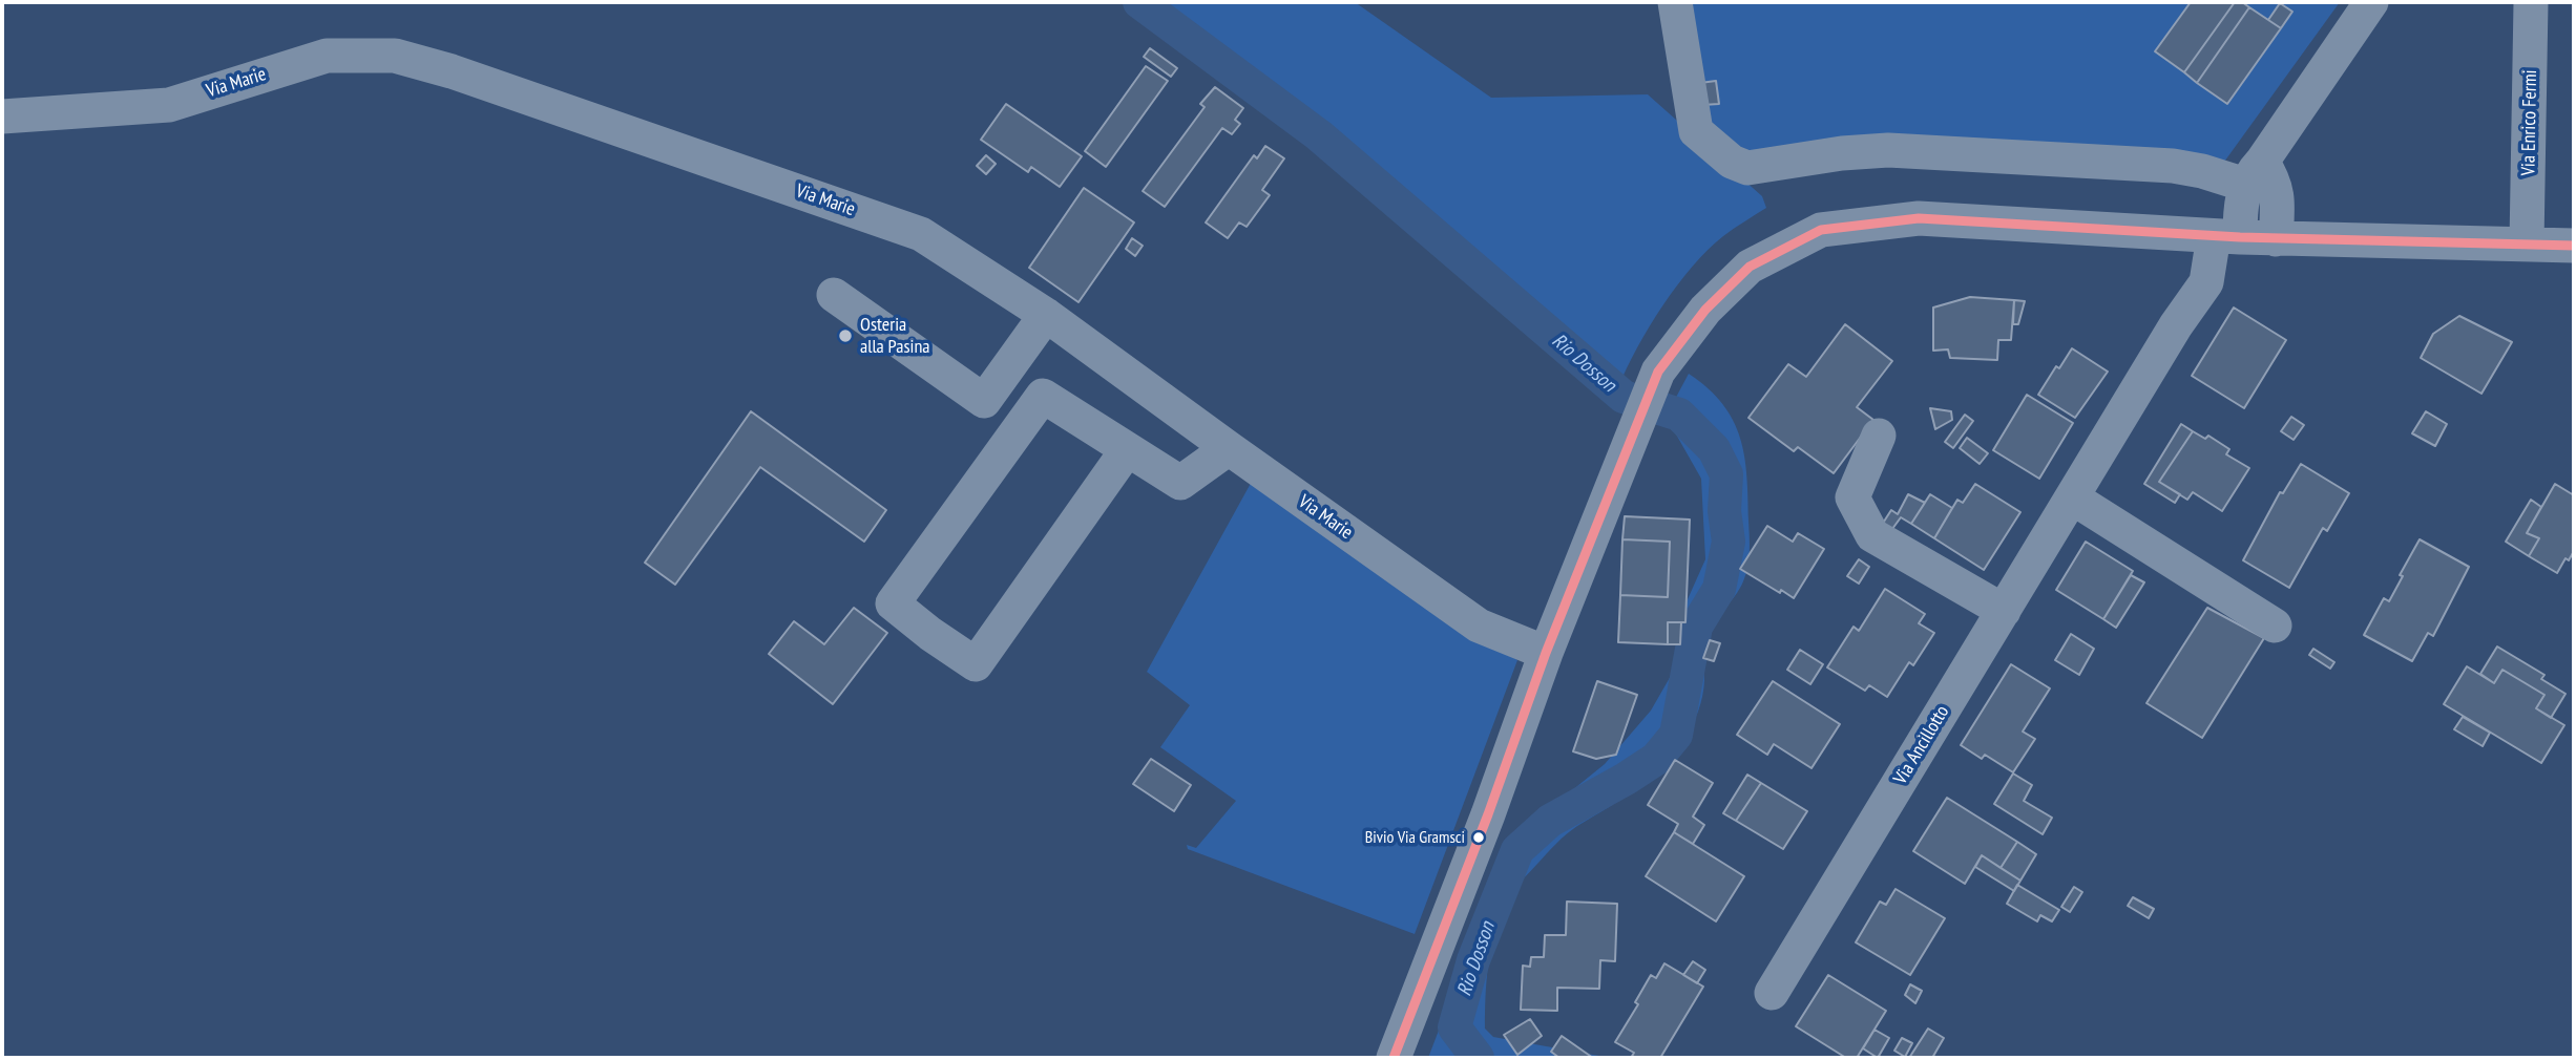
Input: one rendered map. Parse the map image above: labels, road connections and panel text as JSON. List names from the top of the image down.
{
  "streets": {
    "street": ["Via Marie", "Via Enrico Fermi", "Via Ancillotto"]
  },
  "water": ["Rio Dosson"],
  "places": ["Osteria alla Pasina", "Bivio Via Gramsci"]
}
